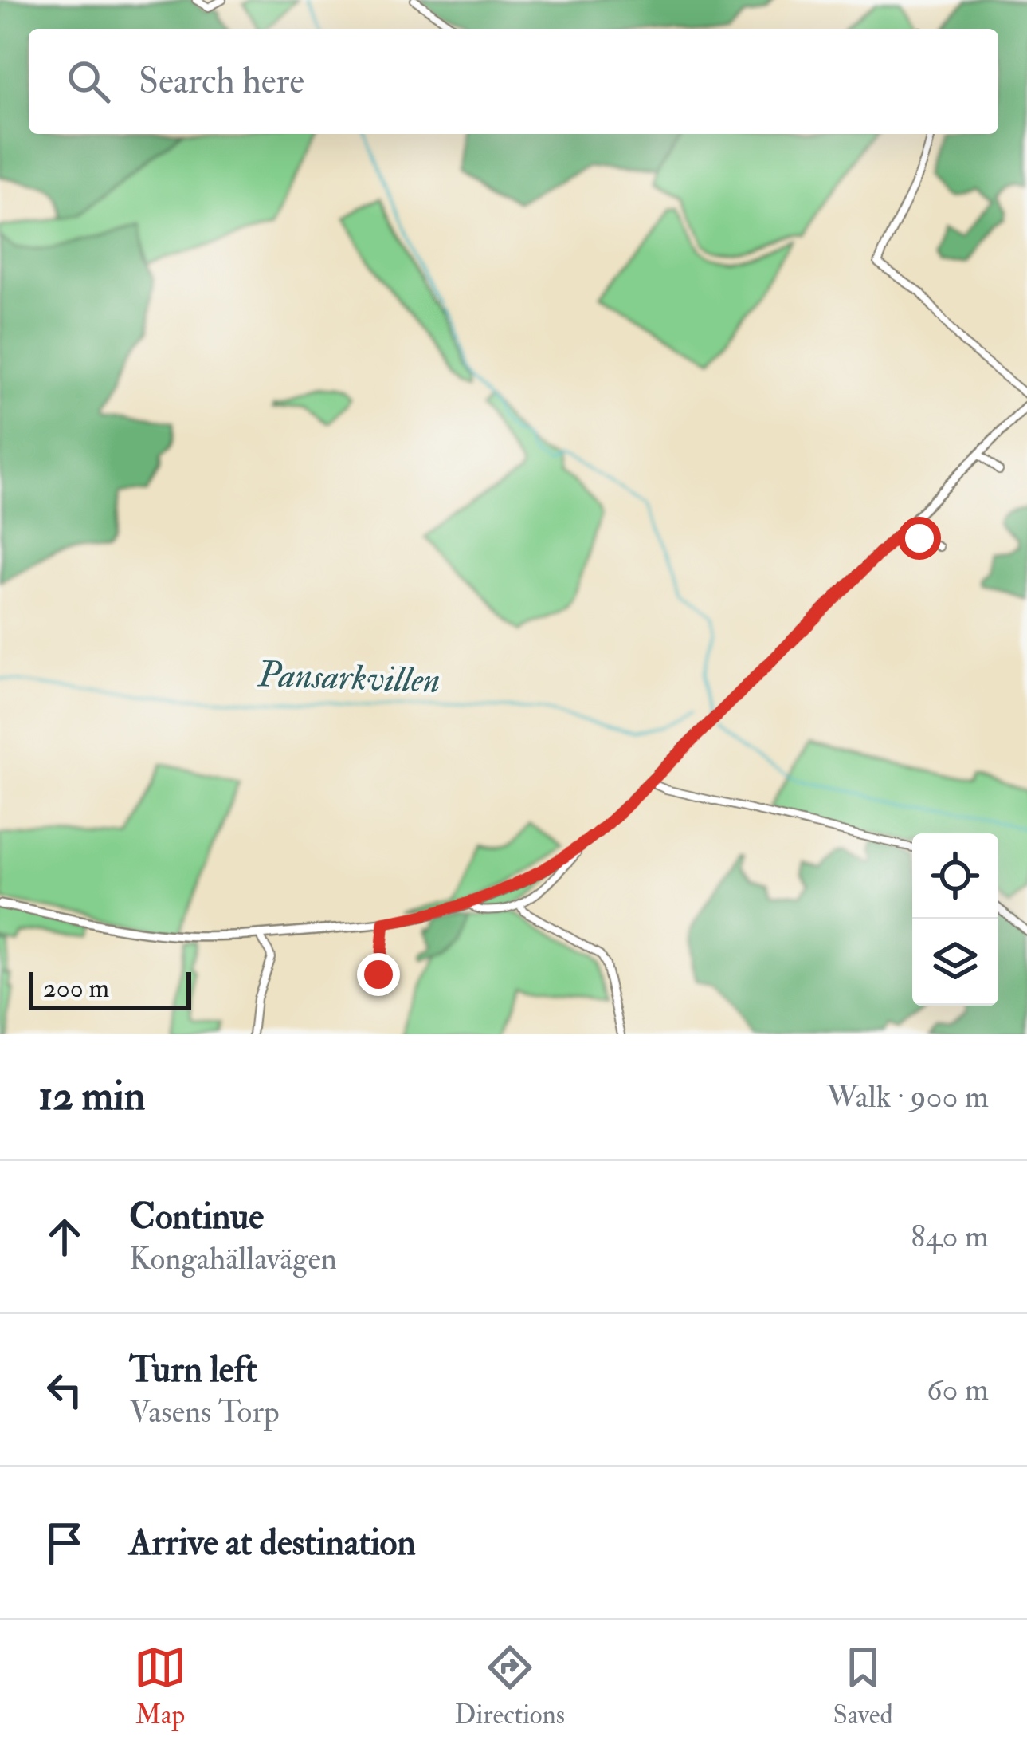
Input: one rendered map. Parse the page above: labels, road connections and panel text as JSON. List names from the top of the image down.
{
  "water": ["Pansarkvillen"],
  "scale_bar": "200 m",
  "page": {
    "search": "Search here",
    "scale": "200 m",
    "heading": ["12 min", "Walk · 900 m"],
    "list": [
      ["Continue", "Kongahällavägen", "840 m"],
      ["Turn left", "Vasens Torp", "60 m"],
      "Arrive at destination"
    ],
    "nav": ["Map", "Directions", "Saved"]
  }
}
